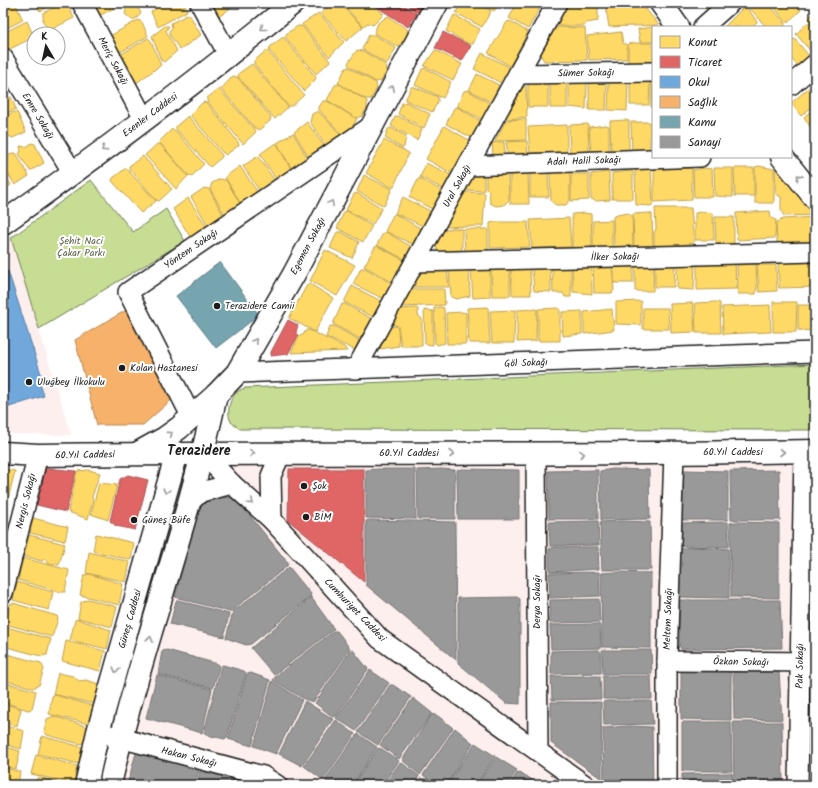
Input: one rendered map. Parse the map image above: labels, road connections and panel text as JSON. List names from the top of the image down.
{
  "streets": {
    "main road": [
      "Esenler Caddesi",
      "Egemen Sokağı",
      "60.Yıl Caddesi",
      "Güneş Caddesi"
    ],
    "street": [
      "Meriç Sokağı",
      "Sümer Sokağı",
      "Emre Sokağı",
      "Adalı Halil Sokağı",
      "Ural Sokağı",
      "Yöntem Sokağı",
      "İlker Sokağı",
      "Göl Sokağı",
      "Nergis Sokağı",
      "Derya Sokağı",
      "Cumhuriyet Caddesi",
      "Meltem Sokağı",
      "Özkan Sokağı",
      "Pak Sokağı",
      "Hakan Sokağı"
    ]
  },
  "crossings": [
    ["Meriç Sokağı", "Esenler Caddesi"],
    ["Sümer Sokağı", "Ural Sokağı"],
    ["Esenler Caddesi", "Emre Sokağı"],
    ["Adalı Halil Sokağı", "Ural Sokağı"],
    ["Ural Sokağı", "İlker Sokağı"],
    ["Ural Sokağı", "Göl Sokağı"],
    ["Egemen Sokağı", "Yöntem Sokağı"],
    ["Egemen Sokağı", "Göl Sokağı"],
    ["Egemen Sokağı", "60.Yıl Caddesi"],
    ["60.Yıl Caddesi", "Nergis Sokağı"],
    ["60.Yıl Caddesi", "Derya Sokağı"],
    ["60.Yıl Caddesi", "Cumhuriyet Caddesi"],
    ["60.Yıl Caddesi", "Güneş Caddesi"],
    ["60.Yıl Caddesi", "Meltem Sokağı"],
    ["60.Yıl Caddesi", "Pak Sokağı"],
    ["Derya Sokağı", "Cumhuriyet Caddesi"],
    ["Güneş Caddesi", "Hakan Sokağı"],
    ["Meltem Sokağı", "Özkan Sokağı"],
    ["Özkan Sokağı", "Pak Sokağı"]
  ],
  "one_way": ["Esenler Caddesi", "Egemen Sokağı", "60.Yıl Caddesi"],
  "districts": ["Terazidere"],
  "parks": ["Şehit Naci Çakar Parkı"],
  "places": [
    "Terazidere Camii",
    "Kolan Hastanesi",
    "Uluğbey İlkokulu",
    "Şok",
    "BİM",
    "Güneş Büfe"
  ],
  "legend": [
    "Konut",
    "Ticaret",
    "Okul",
    "Sağlık",
    "Kamu",
    "Sanayi"
  ],
  "north": "top"
}
